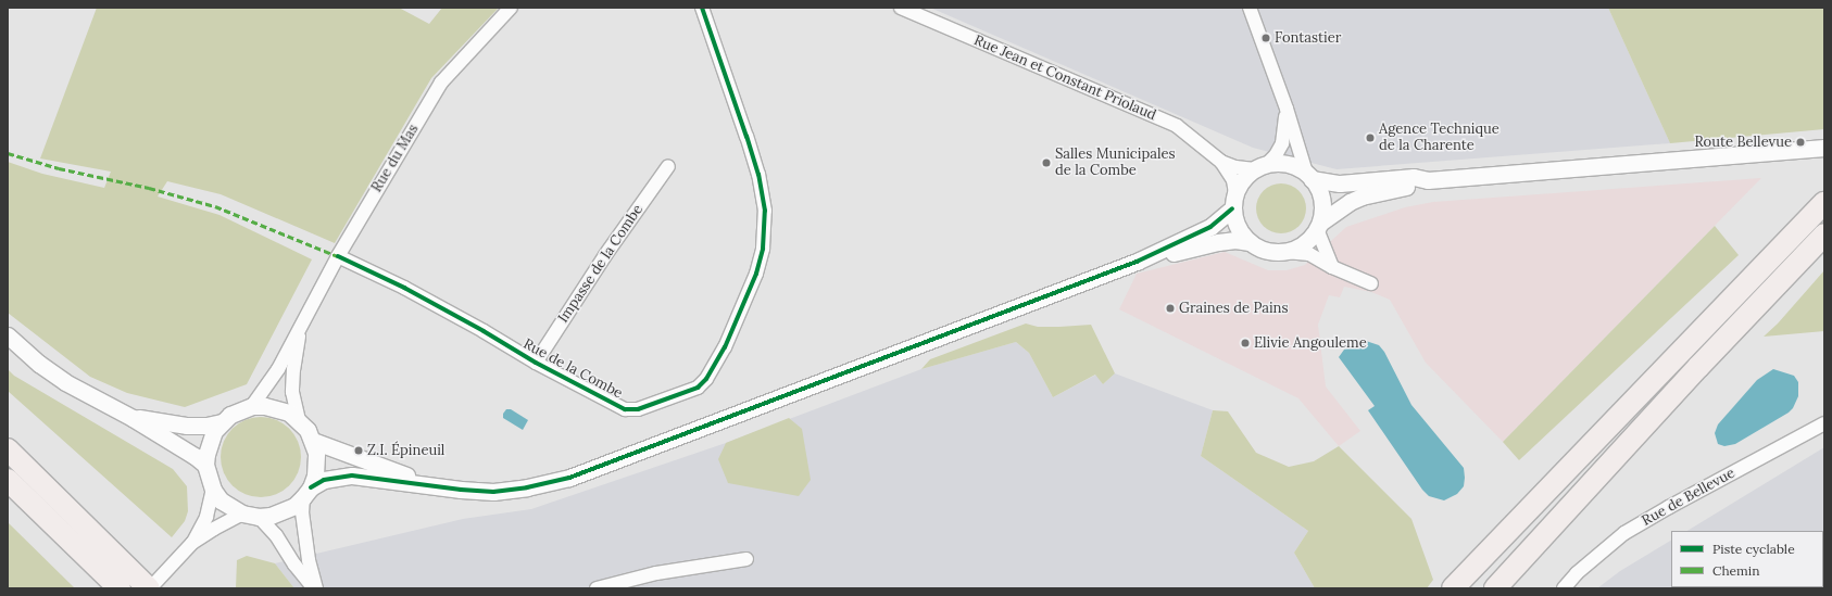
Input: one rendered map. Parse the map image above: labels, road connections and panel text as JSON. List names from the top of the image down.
{
  "streets": {
    "street": [
      "Rue Jean et Constant Priolaud",
      "Rue du Mas",
      "Impasse de la Combe",
      "Rue de la Combe",
      "Rue de Bellevue"
    ]
  },
  "crossings": [
    ["Rue du Mas", "Rue de la Combe"],
    ["Impasse de la Combe", "Rue de la Combe"]
  ],
  "places": [
    "Fontastier",
    "Agence Technique de la Charente",
    "Route Bellevue",
    "Salles Municipales de la Combe",
    "Graines de Pains",
    "Elivie Angouleme",
    "Z.I. Épineuil"
  ],
  "legend": ["Piste cyclable", "Chemin"]
}
